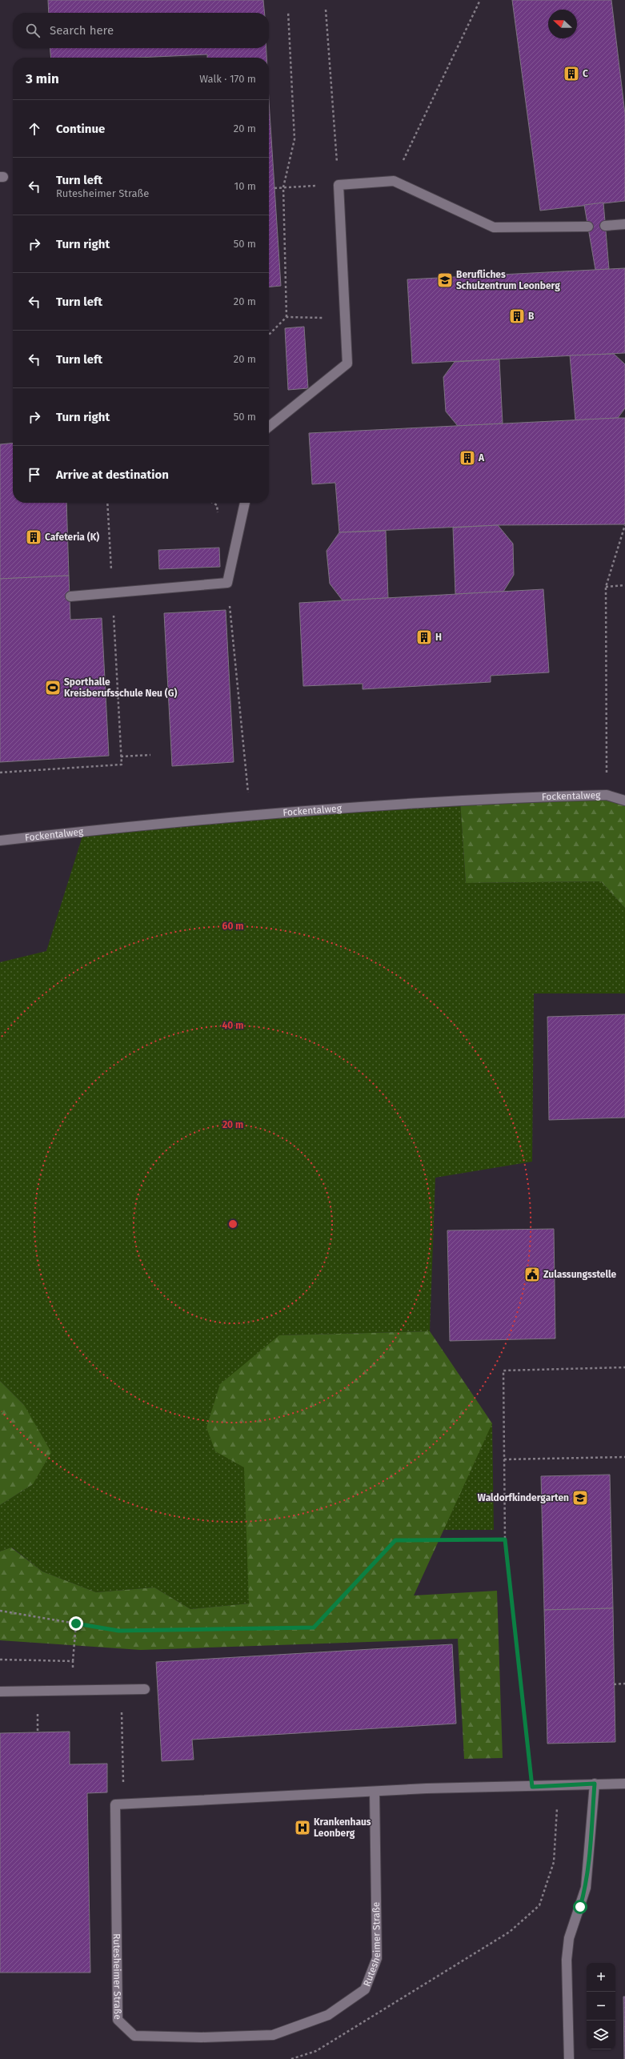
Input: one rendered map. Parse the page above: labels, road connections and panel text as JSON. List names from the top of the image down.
{
  "streets": {
    "street": ["Fockentalweg", "Rutesheimer Straße"]
  },
  "places": {
    "building": [
      "C",
      "B",
      "A",
      "Cafeteria (K)",
      "H"
    ],
    "school or university": ["Berufliches Schulzentrum Leonberg", "Waldorfkindergarten"],
    "sports": ["Sporthalle Kreisberufsschule Neu (G)"],
    "public building": ["Zulassungsstelle"],
    "hospital": ["Krankenhaus Leonberg"]
  },
  "north": "left",
  "page": {
    "search": "Search here",
    "heading": ["3 min", "Walk · 170 m"],
    "list": [
      ["Continue", "20 m"],
      ["Turn left", "Rutesheimer Straße", "10 m"],
      ["Turn right", "50 m"],
      ["Turn left", "20 m"],
      ["Turn left", "20 m"],
      ["Turn right", "50 m"],
      "Arrive at destination"
    ],
    "map_buttons": ["+", "−"]
  },
  "rings": ["60 m", "40 m", "20 m"]
}
